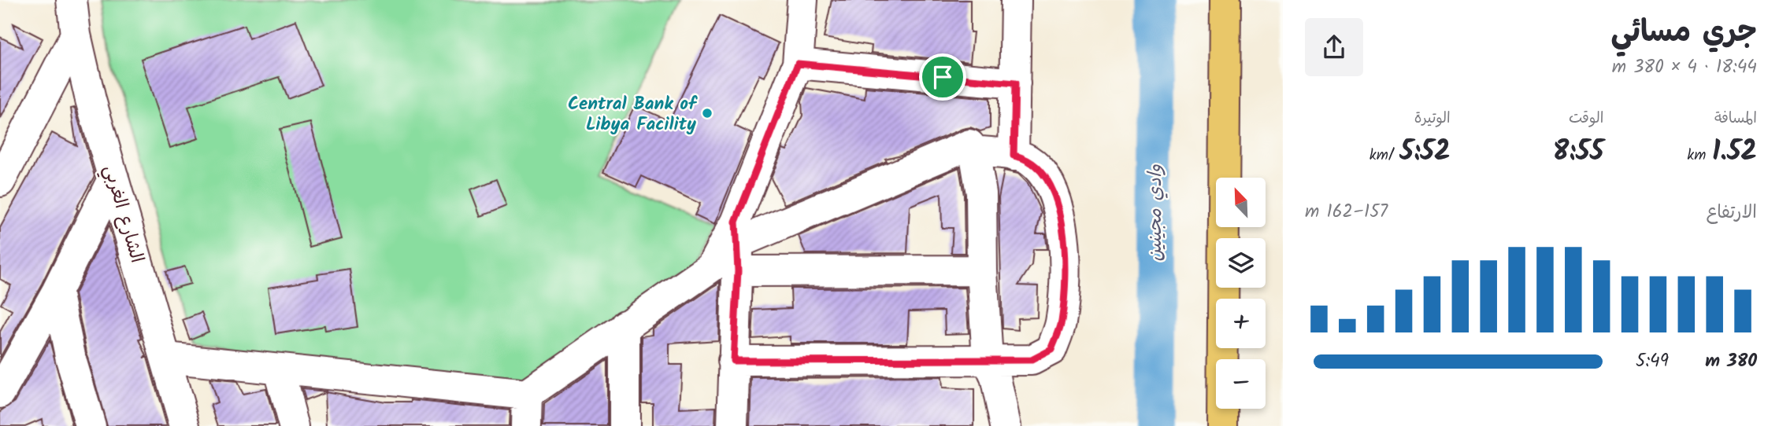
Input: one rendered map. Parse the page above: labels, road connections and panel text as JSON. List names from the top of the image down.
{
  "streets": {
    "street": ["الشارع الغربي"]
  },
  "water": ["وادي مجينين"],
  "places": ["Central Bank of Libya Facility"],
  "north": "top left",
  "page": {
    "heading": ["جري مسائي", "18:44 · 4 × 380 m"],
    "stats": [
      ["المسافة", "1.52 km"],
      ["الوقت", "8:55"],
      ["الوتيرة", "5:52 /km"]
    ],
    "map_buttons": ["+", "−"],
    "chart": ["الارتفاع", "157–162 m"],
    "list": [
      {
        "name": "380 m",
        "note": "5:49"
      }
    ]
  }
}
